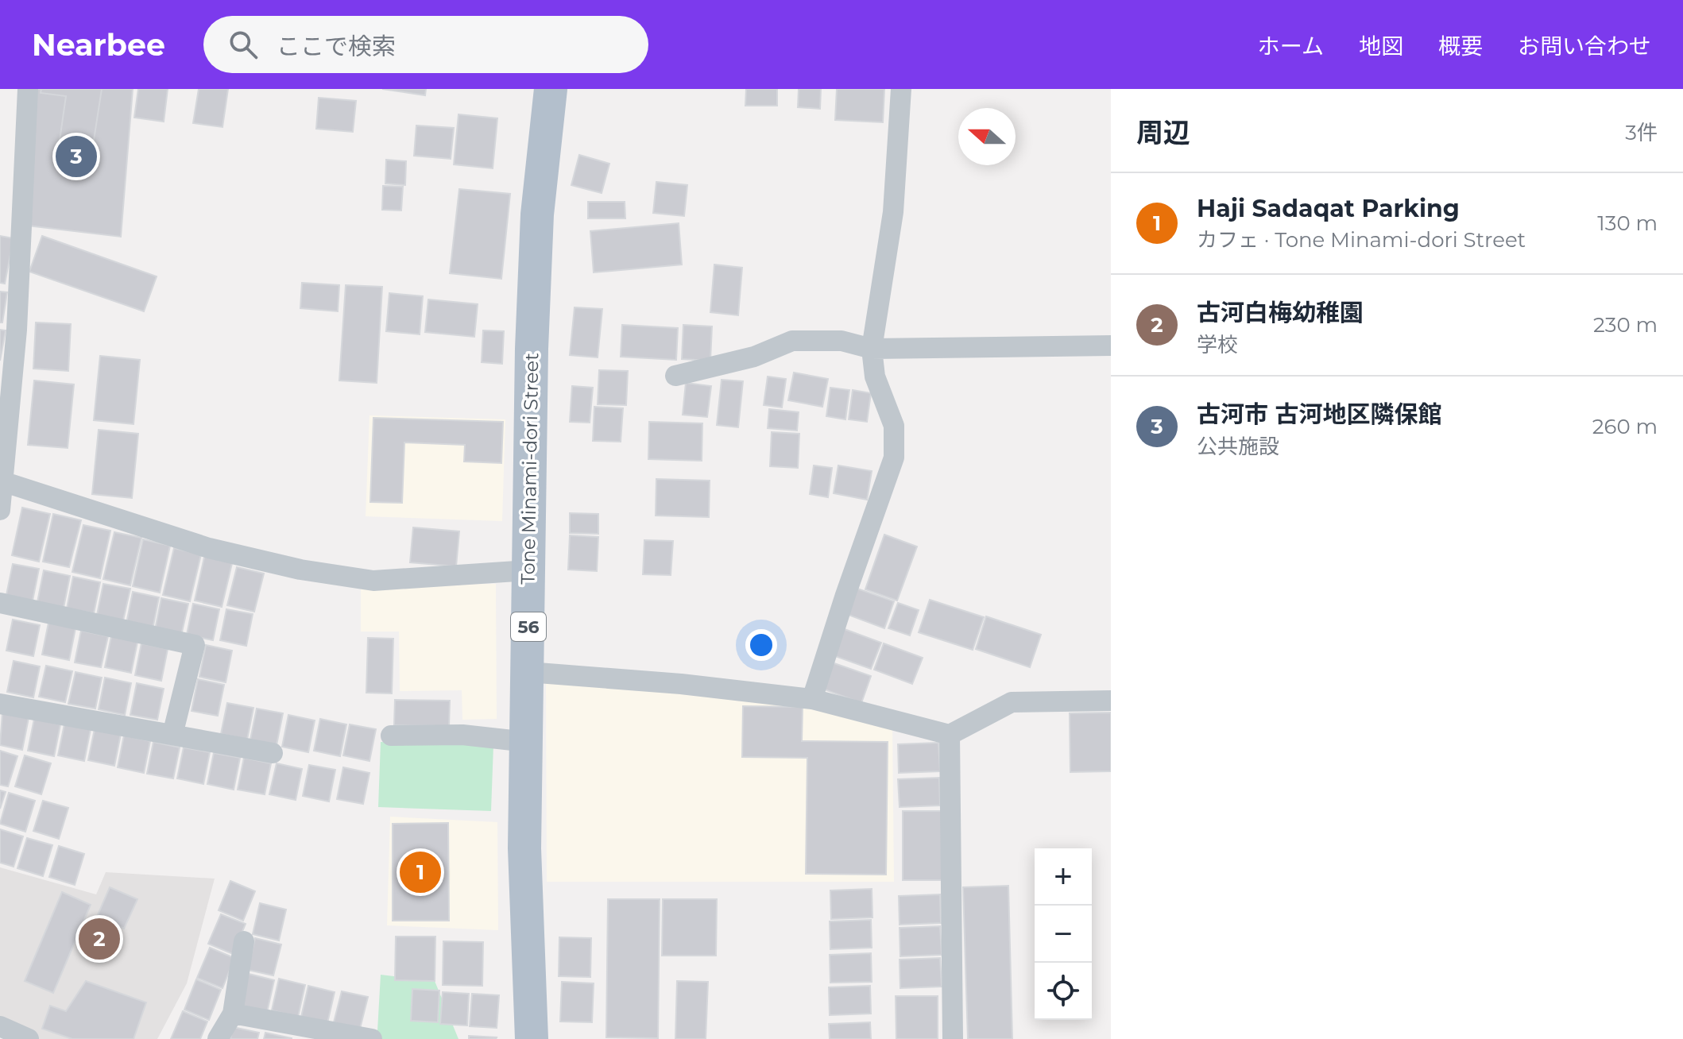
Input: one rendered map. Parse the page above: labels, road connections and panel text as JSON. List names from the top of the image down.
{
  "streets": {
    "main road": ["Tone Minami-dori Street", "56"]
  },
  "north": "left",
  "page": {
    "header": "Nearbee",
    "search": "ここで検索",
    "nav": [
      "ホーム",
      "地図",
      "概要",
      "お問い合わせ"
    ],
    "heading": ["周辺", "3件"],
    "pins": ["3", "1", "2"],
    "list": [
      {
        "mark": "1",
        "name": "Haji Sadaqat Parking",
        "note": "カフェ · Tone Minami-dori Street",
        "value": "130 m"
      },
      {
        "mark": "2",
        "name": "古河白梅幼稚園",
        "note": "学校",
        "value": "230 m"
      },
      {
        "mark": "3",
        "name": "古河市 古河地区隣保館",
        "note": "公共施設",
        "value": "260 m"
      }
    ],
    "map_buttons": ["+", "−"]
  }
}
